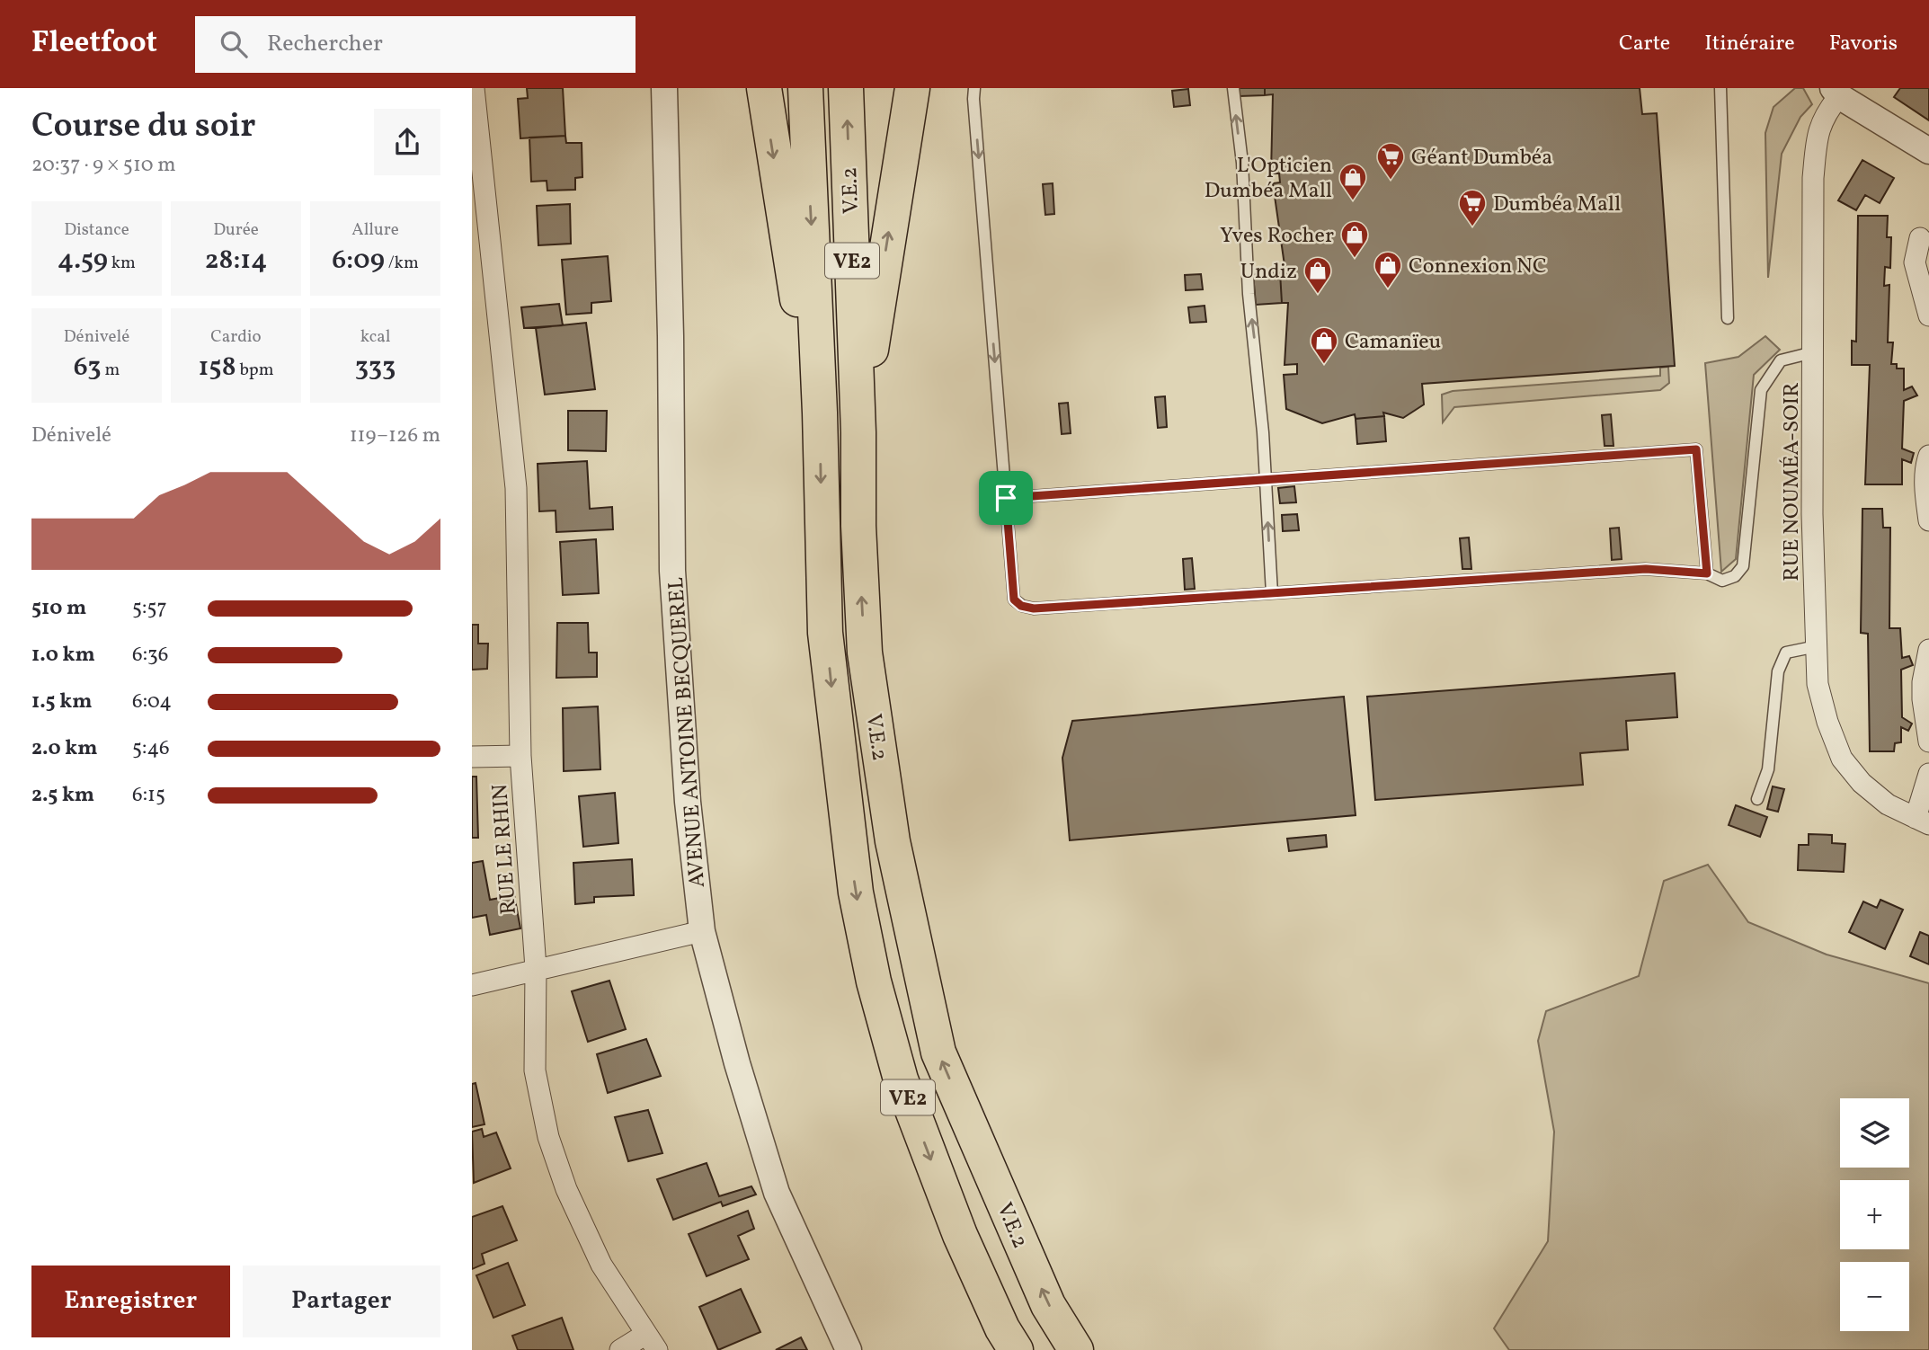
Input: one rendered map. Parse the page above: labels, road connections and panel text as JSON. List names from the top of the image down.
{
  "streets": {
    "highway": ["V.E.2", "VE2"],
    "street": ["RUE NOUMÉA-SOIR", "AVENUE ANTOINE BECQUEREL", "RUE LE RHIN"]
  },
  "places": {
    "supermarket": ["Géant Dumbéa", "Dumbéa Mall"],
    "shop": [
      "L'Opticien Dumbéa Mall",
      "Yves Rocher",
      "Connexion NC",
      "Undiz",
      "Camanïeu"
    ]
  },
  "page": {
    "header": "Fleetfoot",
    "search": "Rechercher",
    "nav": ["Carte", "Itinéraire", "Favoris"],
    "heading": ["Course du soir", "20:37 · 9 × 510 m"],
    "stats": [
      ["Distance", "4.59 km"],
      ["Durée", "28:14"],
      ["Allure", "6:09 /km"],
      ["Dénivelé", "63 m"],
      ["Cardio", "158 bpm"],
      ["kcal", "333"]
    ],
    "chart": ["Dénivelé", "119–126 m"],
    "list": [
      {
        "name": "510 m",
        "note": "5:57"
      },
      {
        "name": "1.0 km",
        "note": "6:36"
      },
      {
        "name": "1.5 km",
        "note": "6:04"
      },
      {
        "name": "2.0 km",
        "note": "5:46"
      },
      {
        "name": "2.5 km",
        "note": "6:15"
      }
    ],
    "map_buttons": ["+", "−"],
    "buttons": ["Enregistrer", "Partager"]
  }
}
